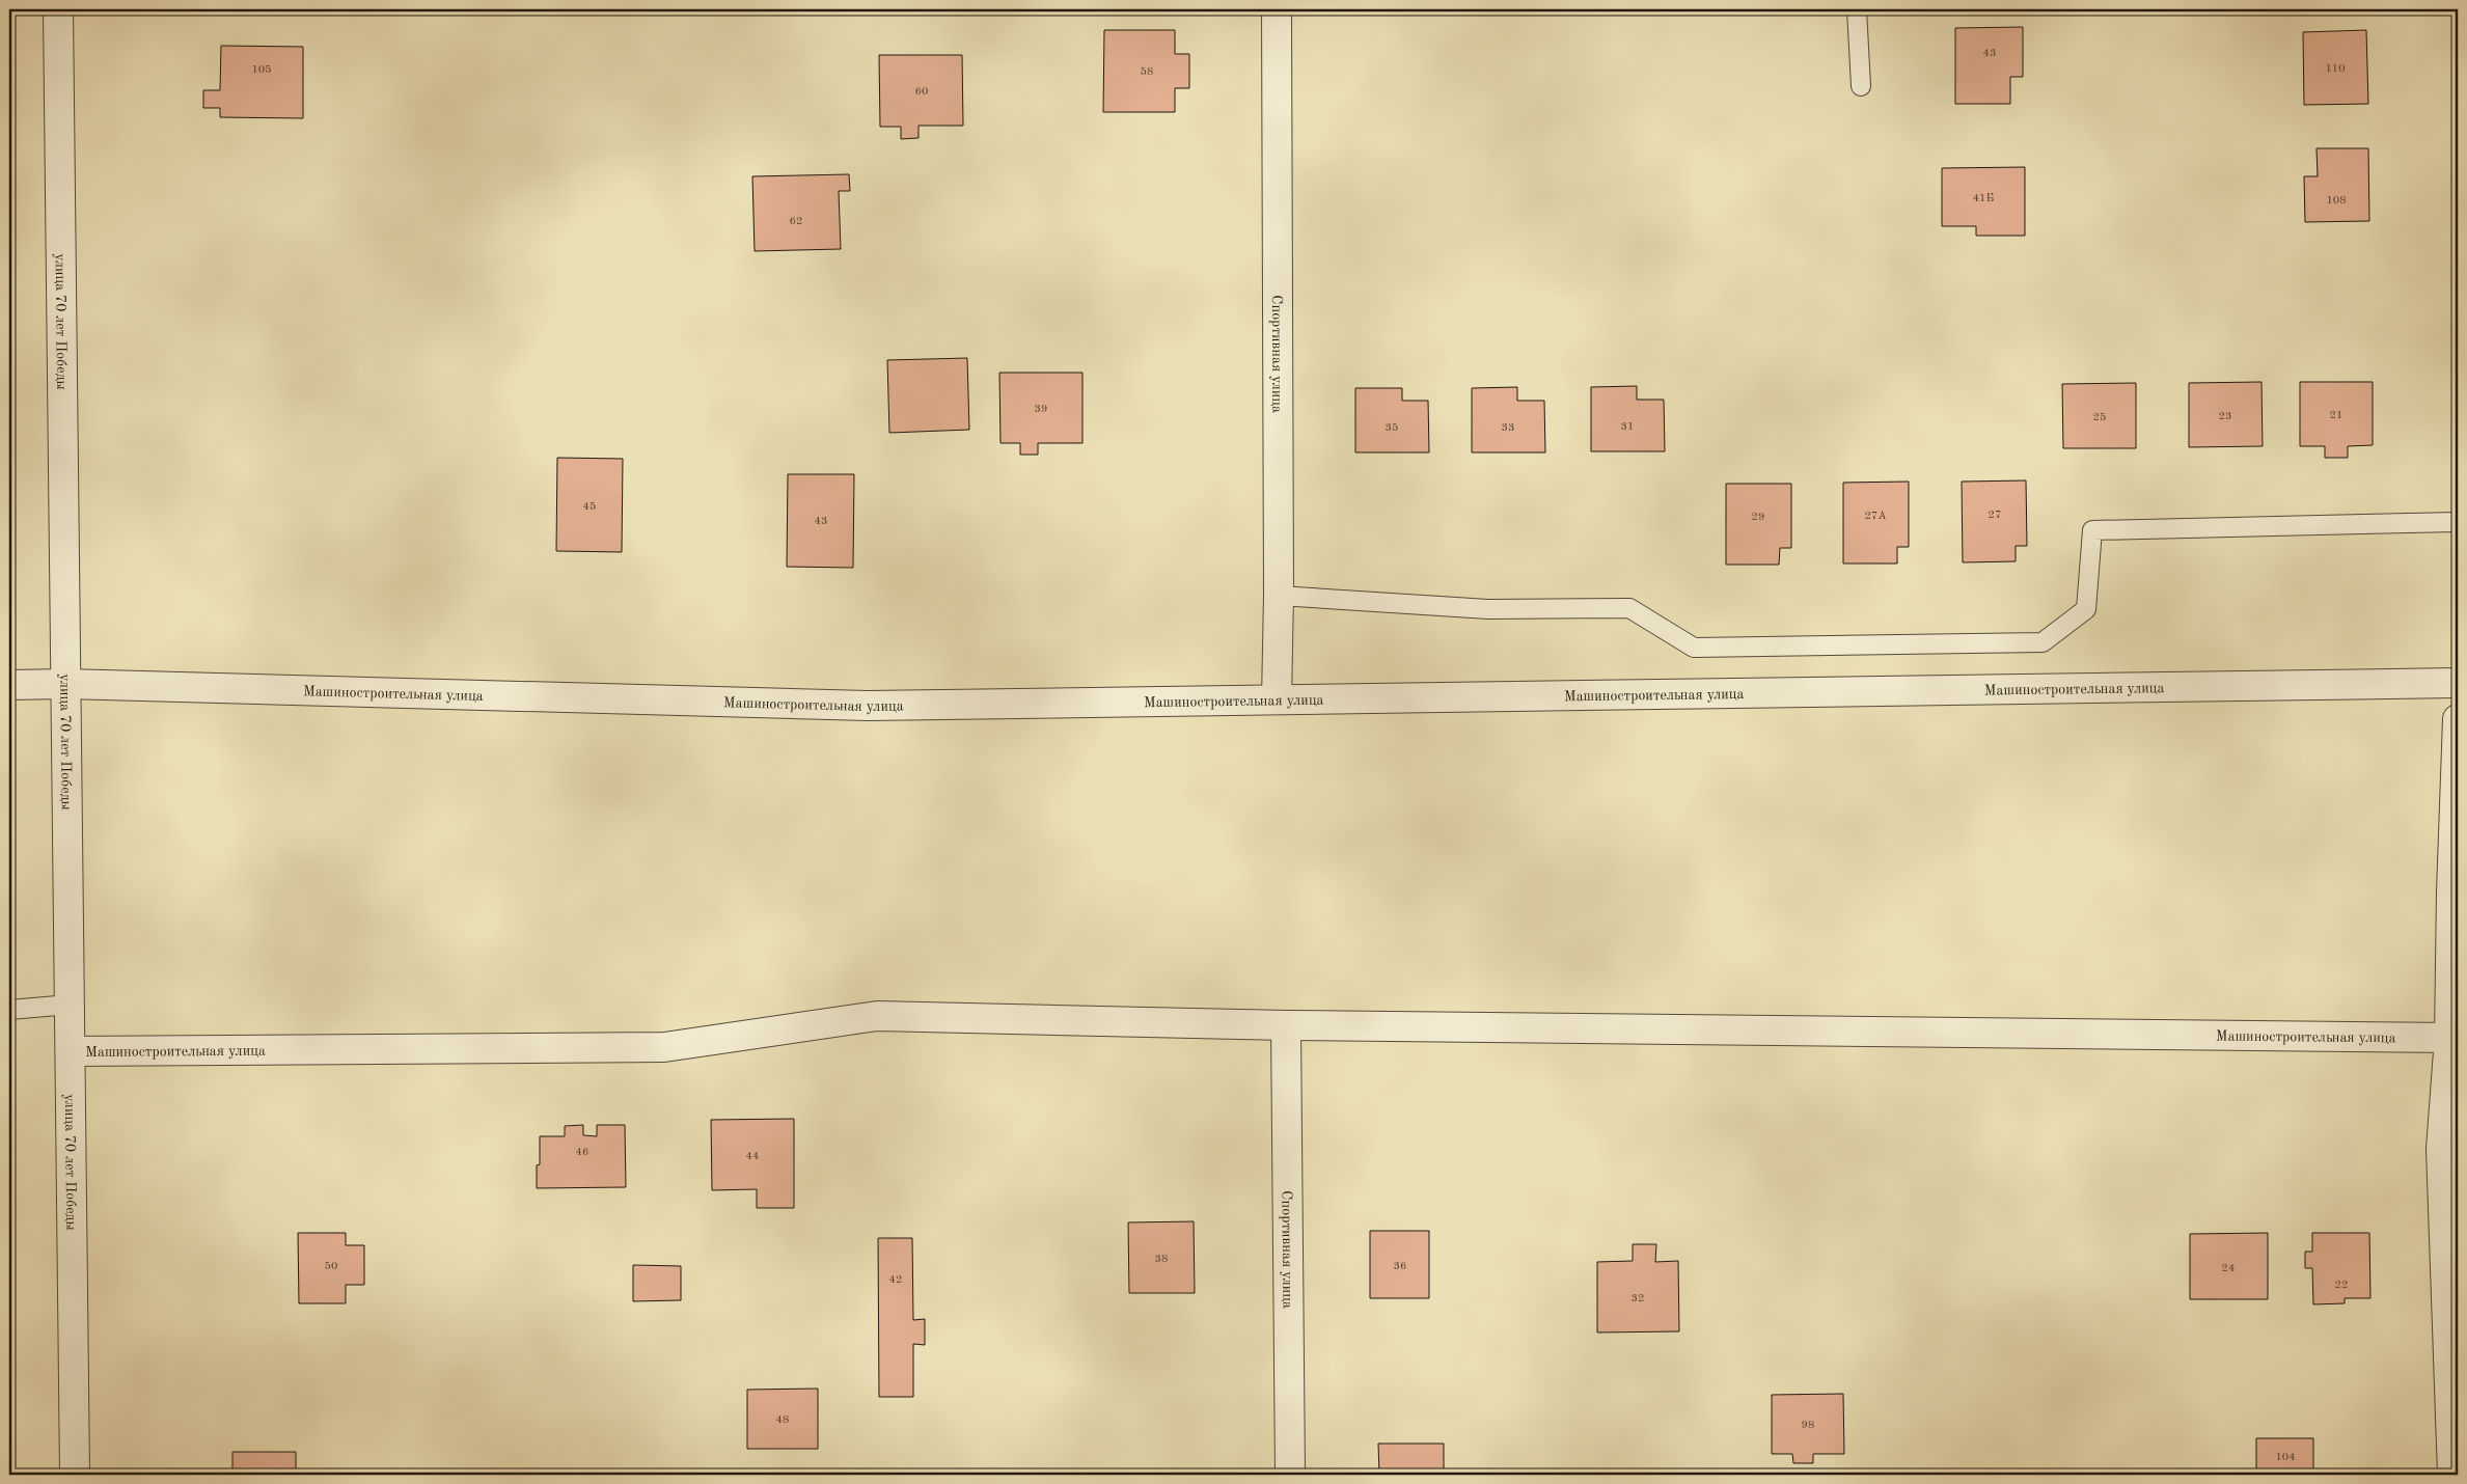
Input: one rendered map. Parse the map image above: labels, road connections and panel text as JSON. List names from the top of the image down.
{
  "streets": {
    "street": ["улица 70 лет Победы", "Спортивная улица", "Машиностроительная улица"]
  },
  "crossings": [
    ["улица 70 лет Победы", "Машиностроительная улица"],
    ["Спортивная улица", "Машиностроительная улица"]
  ],
  "house_numbers": [
    "43",
    "110",
    "105",
    "58",
    "60",
    "41Б",
    "108",
    "62",
    "39",
    "21",
    "23",
    "25",
    "31",
    "35",
    "33",
    "45",
    "27",
    "27А",
    "29",
    "43",
    "46",
    "44",
    "38",
    "50",
    "36",
    "24",
    "42",
    "22",
    "32",
    "48",
    "98",
    "104"
  ]
}
